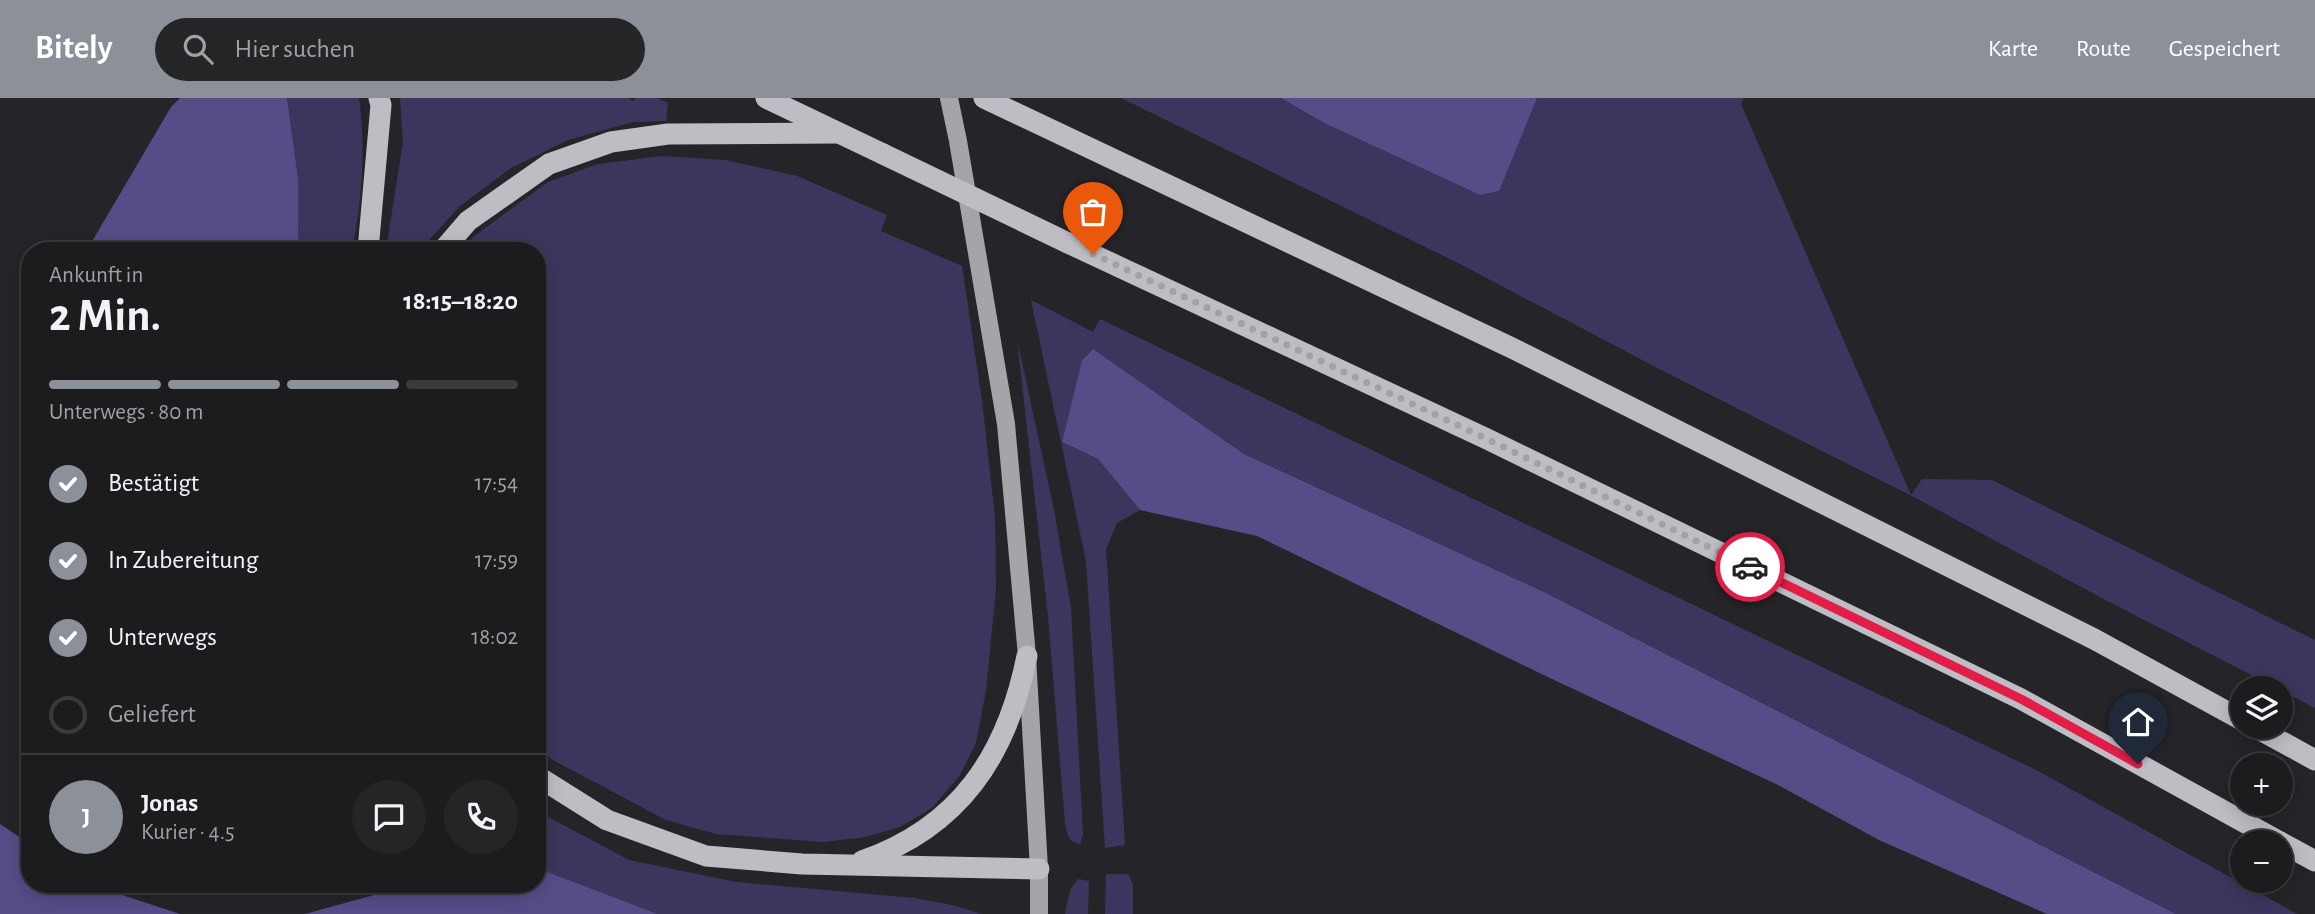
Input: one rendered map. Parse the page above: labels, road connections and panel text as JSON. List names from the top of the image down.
{
  "page": {
    "header": "Bitely",
    "search": "Hier suchen",
    "nav": ["Karte", "Route", "Gespeichert"],
    "heading": ["2 Min.", "Ankunft in", "18:15–18:20"],
    "panel": ["Jonas", "Kurier · 4.5"],
    "bar": "Unterwegs · 80 m",
    "list": [
      ["Bestätigt", "17:54"],
      ["In Zubereitung", "17:59"],
      ["Unterwegs", "18:02"],
      "Geliefert"
    ],
    "map_buttons": ["+", "−"],
    "round": "J"
  }
}
